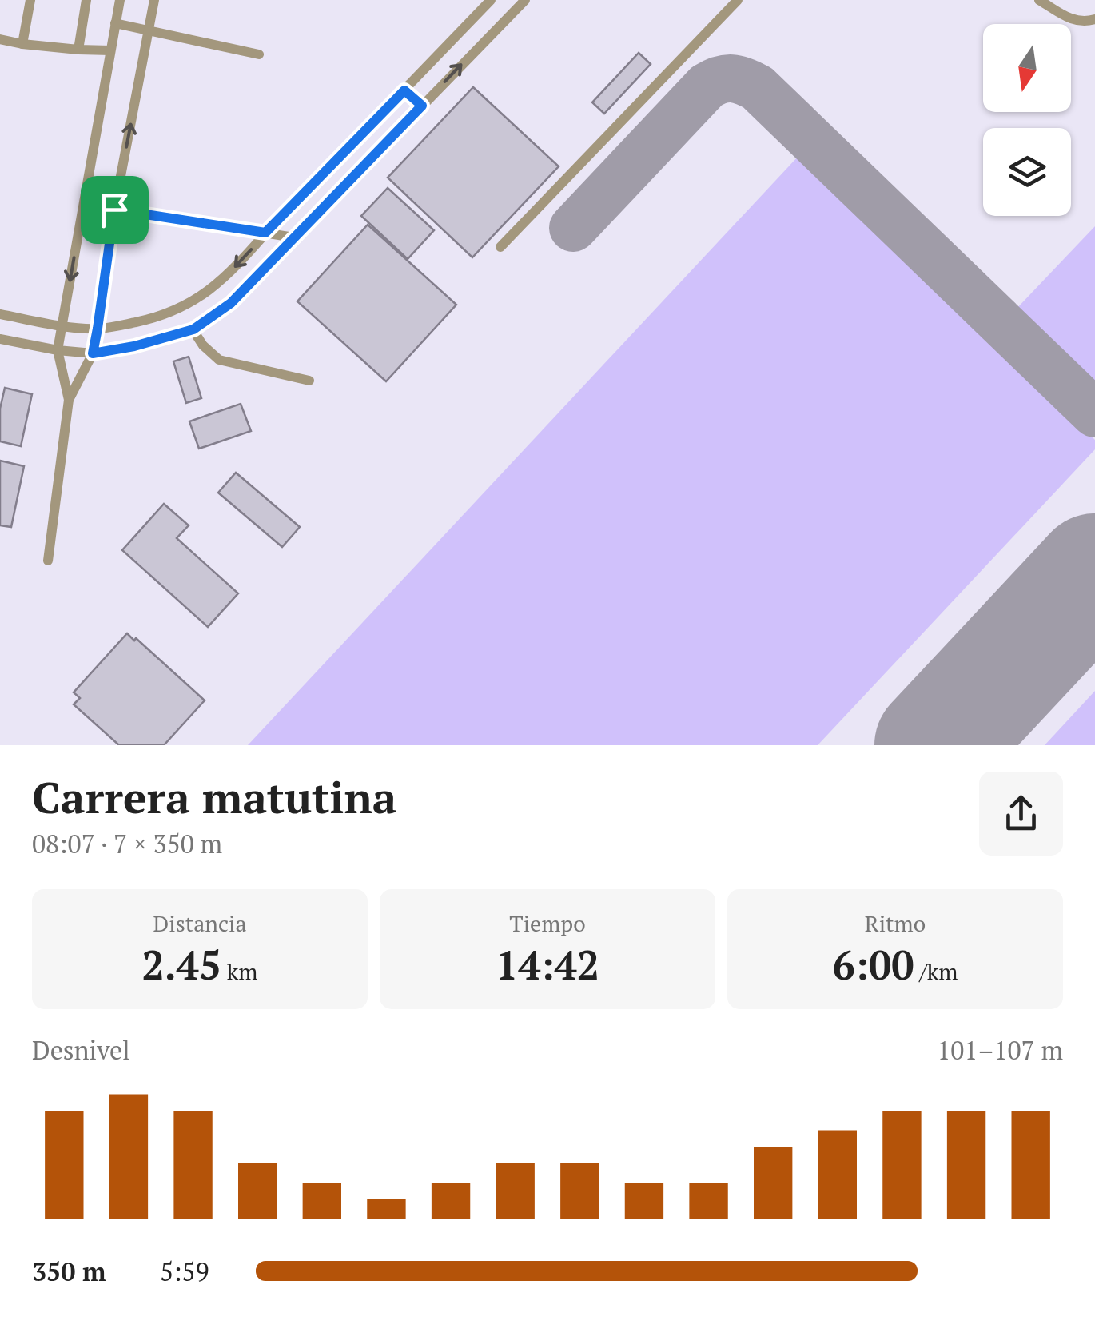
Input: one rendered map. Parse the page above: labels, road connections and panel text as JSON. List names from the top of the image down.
{
  "north": "bottom",
  "page": {
    "heading": ["Carrera matutina", "08:07 · 7 × 350 m"],
    "stats": [
      ["Distancia", "2.45 km"],
      ["Tiempo", "14:42"],
      ["Ritmo", "6:00 /km"]
    ],
    "chart": ["Desnivel", "101–107 m"],
    "list": [
      {
        "name": "350 m",
        "note": "5:59"
      }
    ]
  }
}
